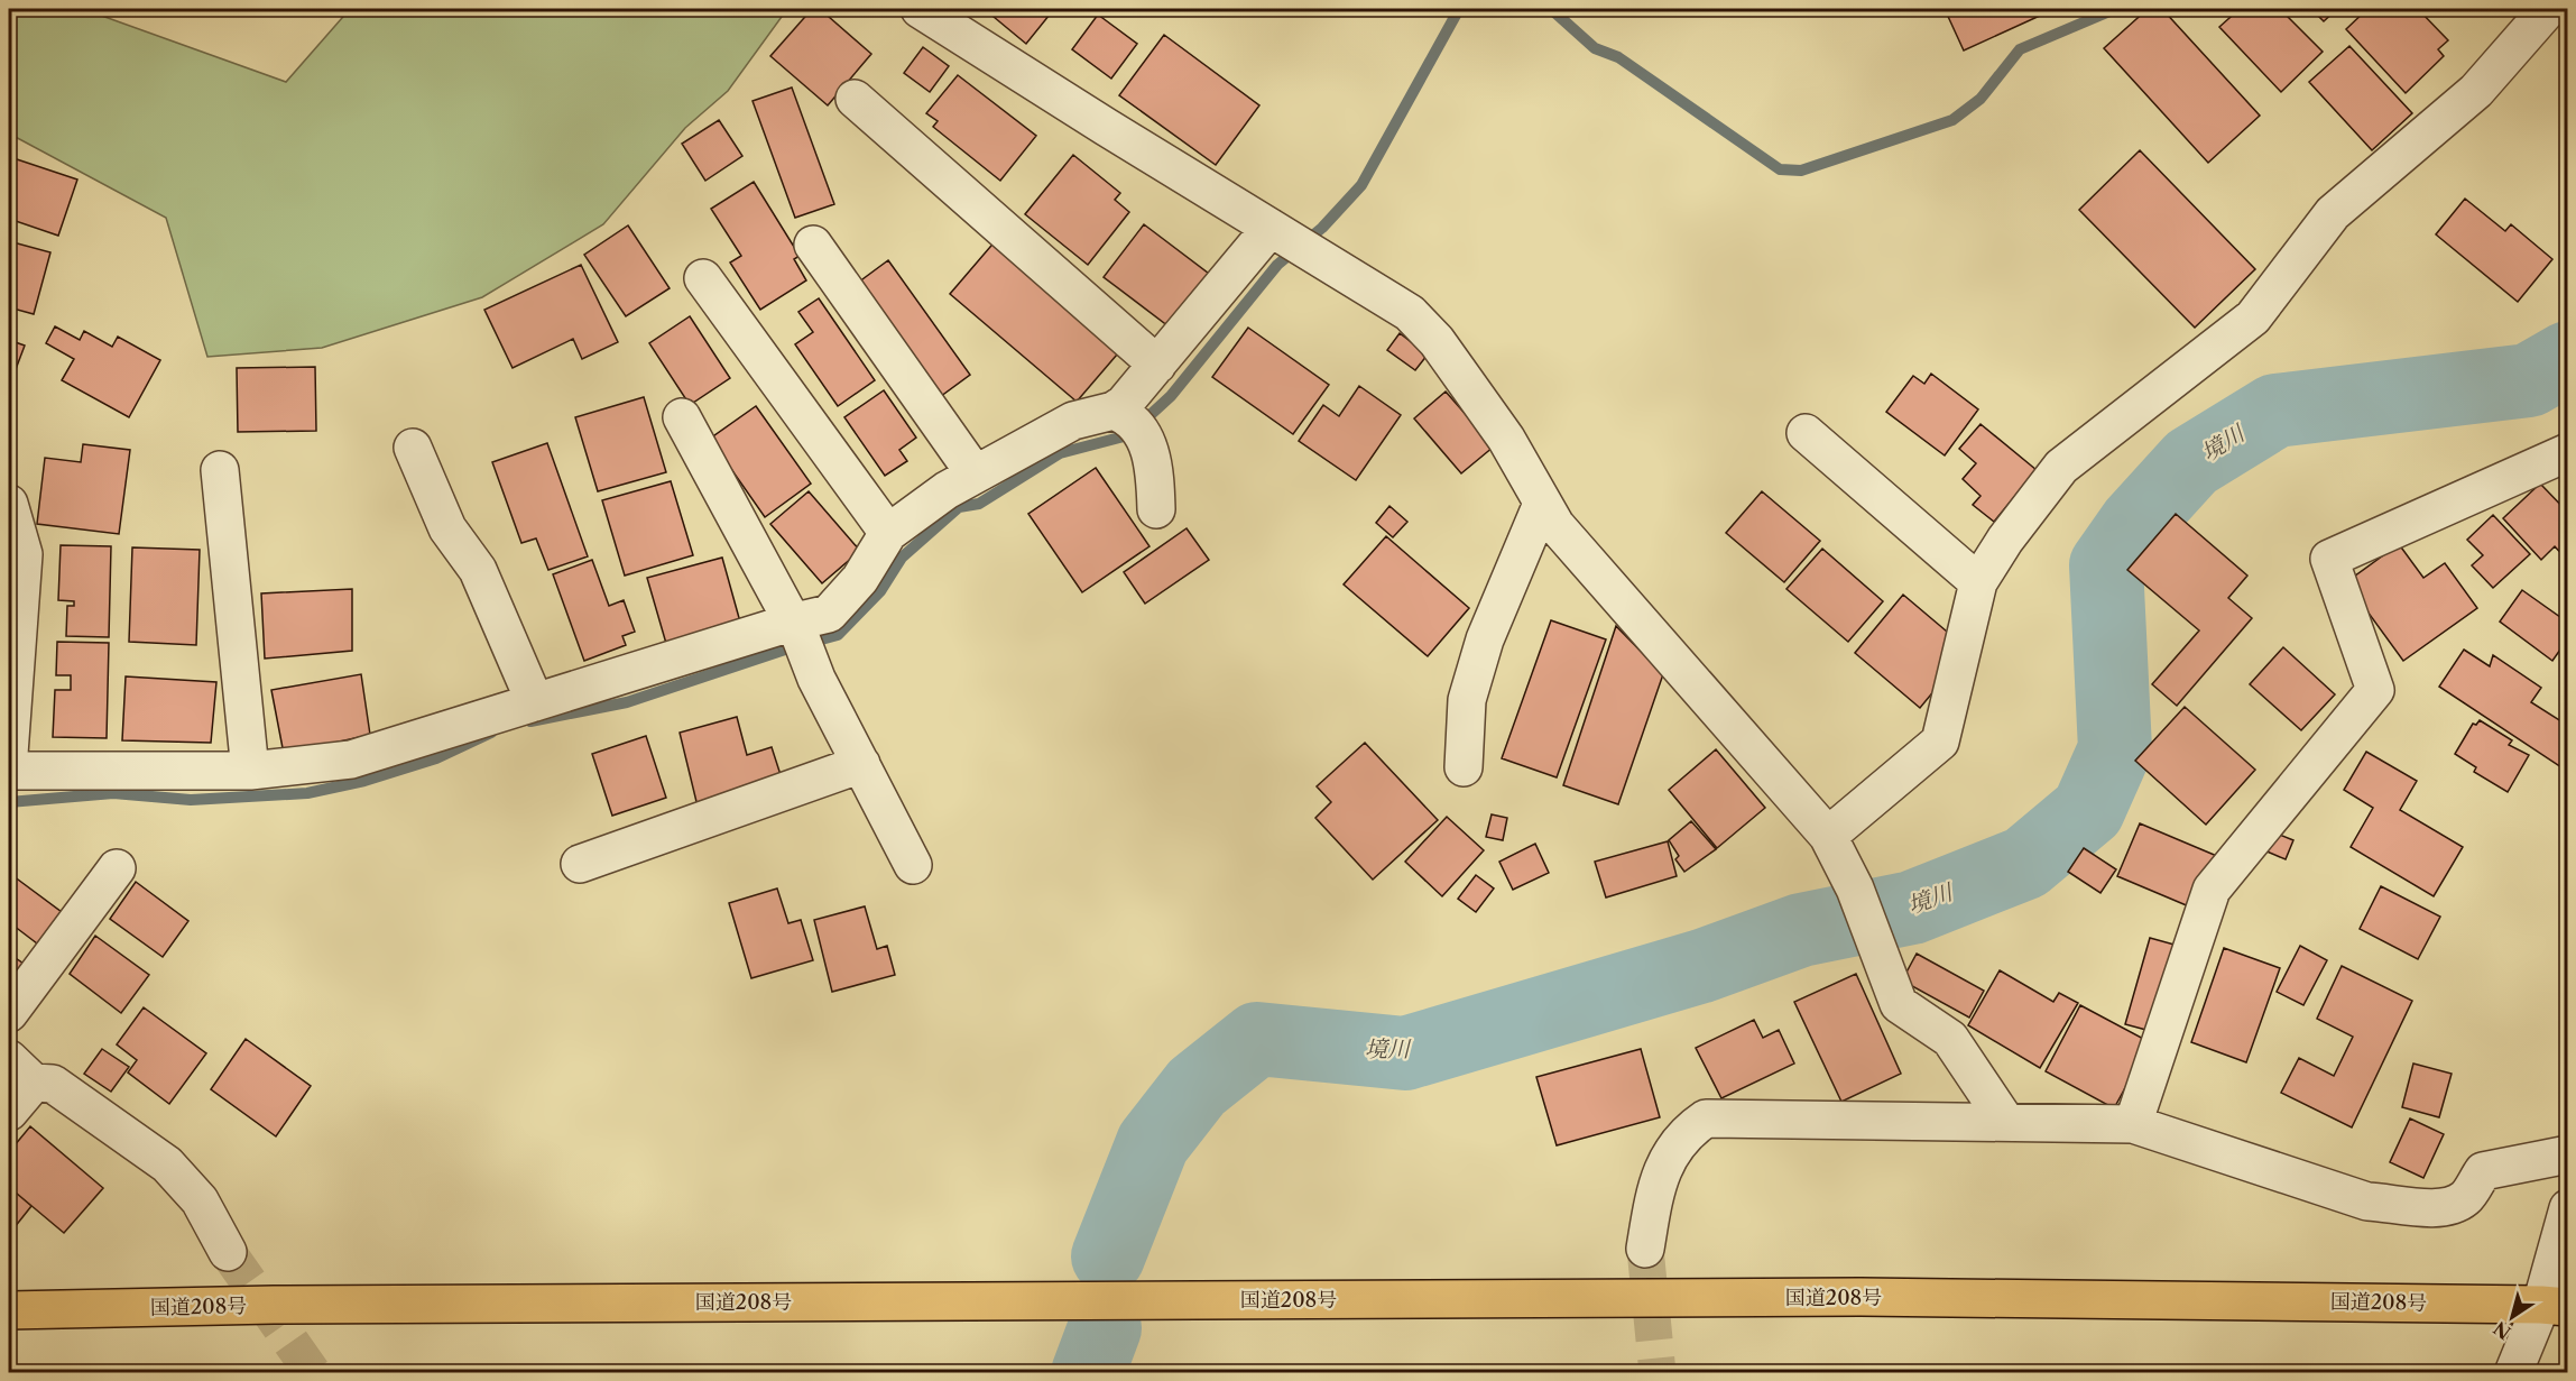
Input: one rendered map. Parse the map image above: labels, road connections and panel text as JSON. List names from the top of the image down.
{
  "streets": {
    "highway": ["国道208号"]
  },
  "water": ["境川"],
  "north": "bottom left"
}
